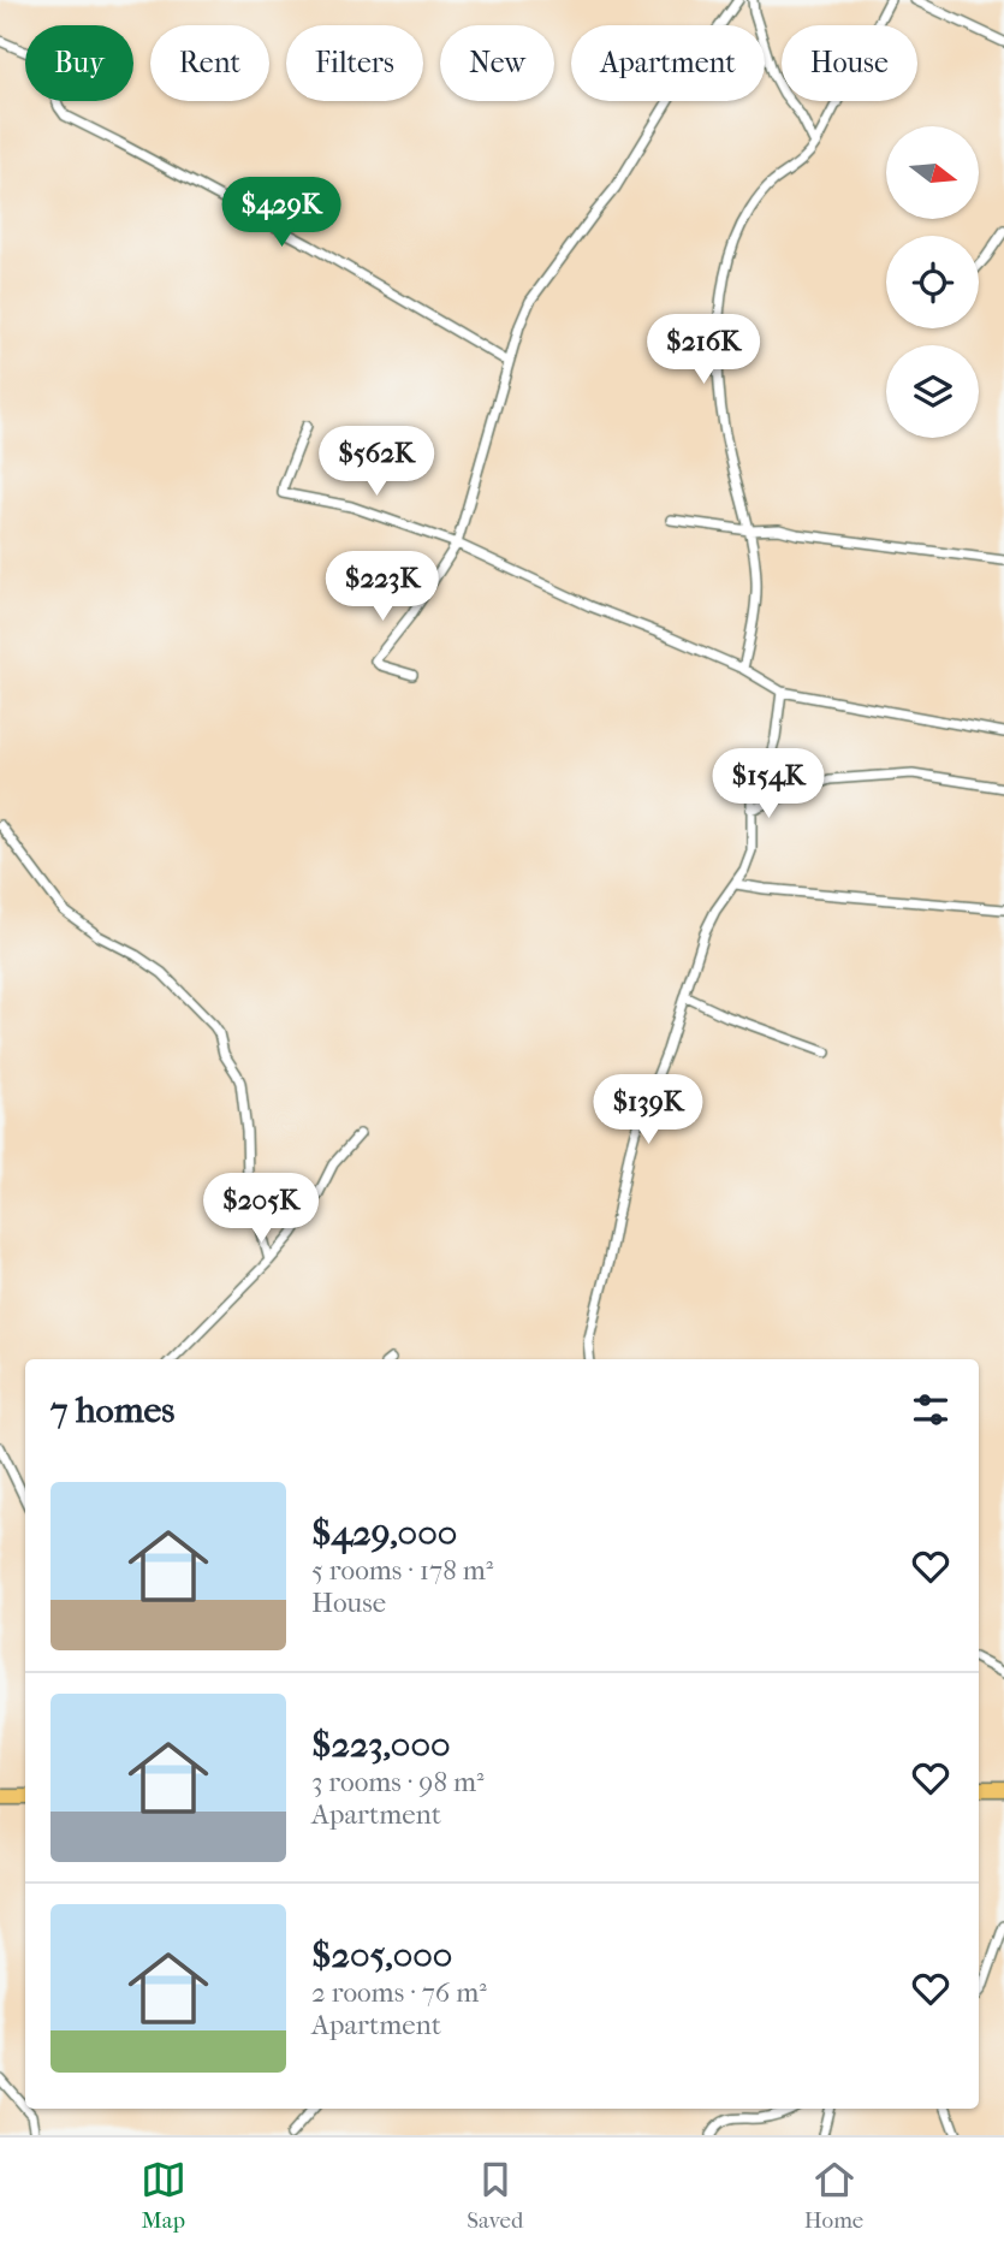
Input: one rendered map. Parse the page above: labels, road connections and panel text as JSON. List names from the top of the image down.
{
  "north": "right",
  "page": {
    "chip": [
      "Buy",
      "Rent",
      "Filters",
      "New",
      "Apartment",
      "House"
    ],
    "price": [
      "$429K",
      "$216K",
      "$562K",
      "$223K",
      "$154K",
      "$139K",
      "$205K"
    ],
    "heading": "7 homes",
    "list": [
      {
        "name": "$429,000",
        "note": "5 rooms · 178 m² · House"
      },
      {
        "name": "$223,000",
        "note": "3 rooms · 98 m² · Apartment"
      },
      {
        "name": "$205,000",
        "note": "2 rooms · 76 m² · Apartment"
      }
    ],
    "tabs": ["Map", "Saved", "Home"]
  }
}
